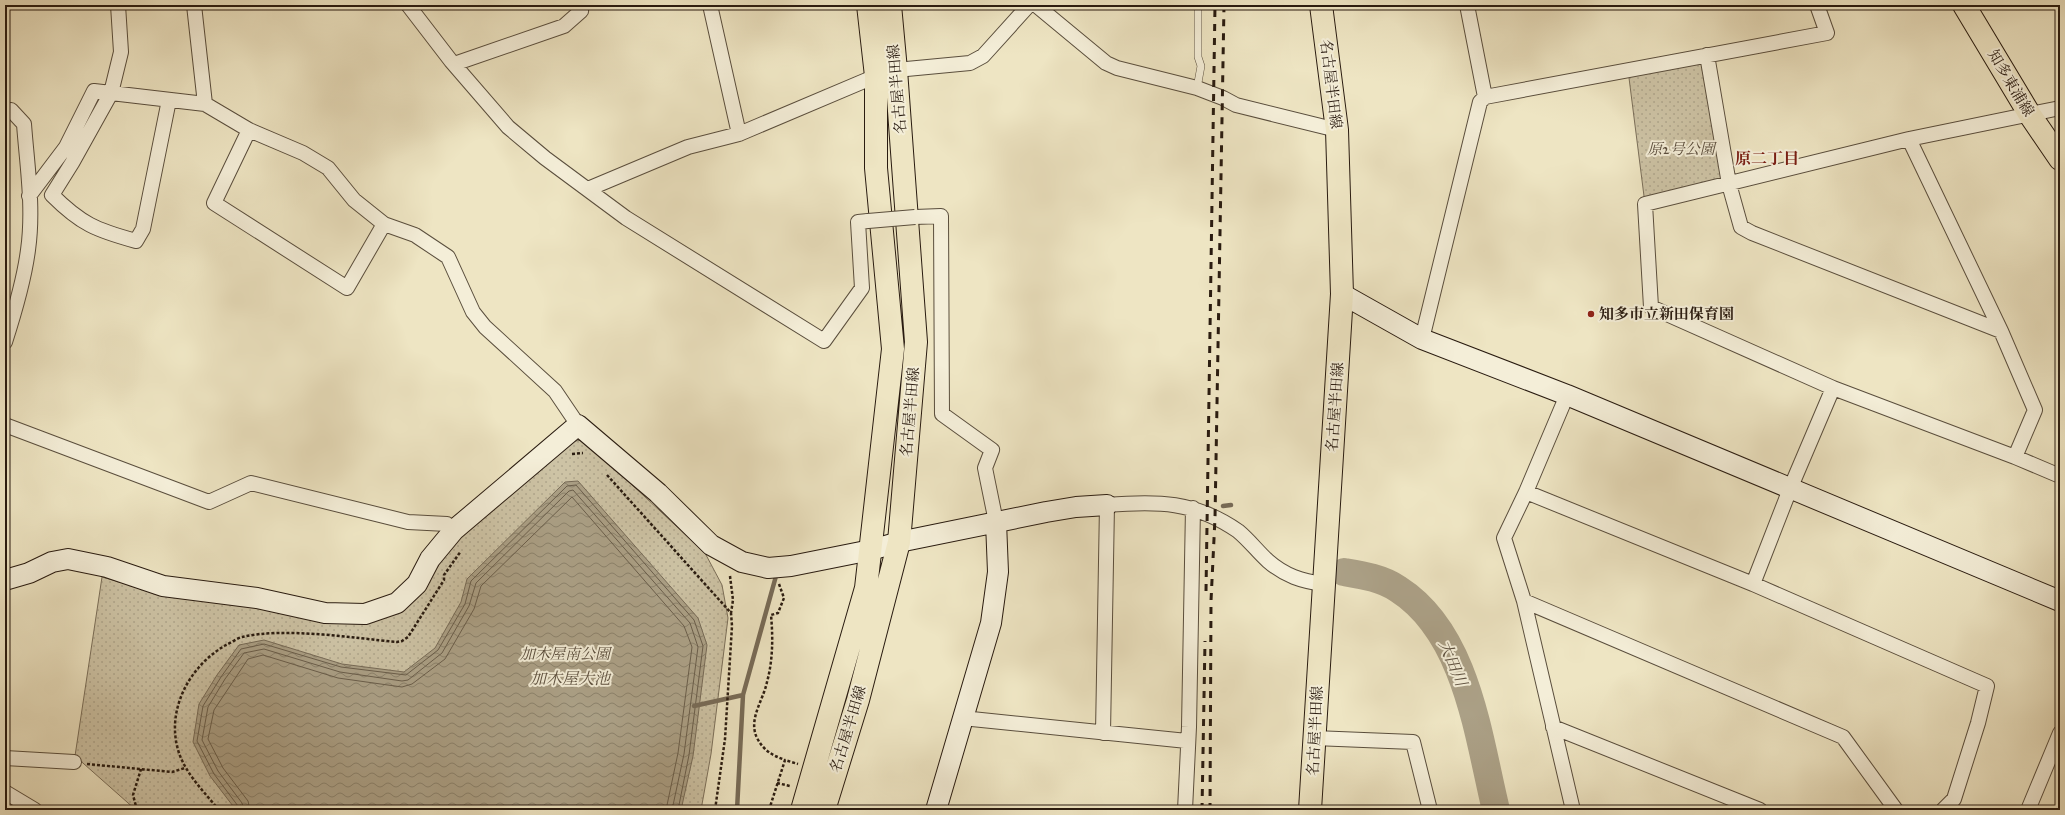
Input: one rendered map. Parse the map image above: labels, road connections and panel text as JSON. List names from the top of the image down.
{
  "streets": {
    "main road": ["知多東浦線", "名古屋半田線"]
  },
  "districts": ["原二丁目"],
  "water": ["大田川", "加木屋大池"],
  "parks": ["原2号公園", "加木屋南公園"],
  "places": ["知多市立新田保育園"]
}
